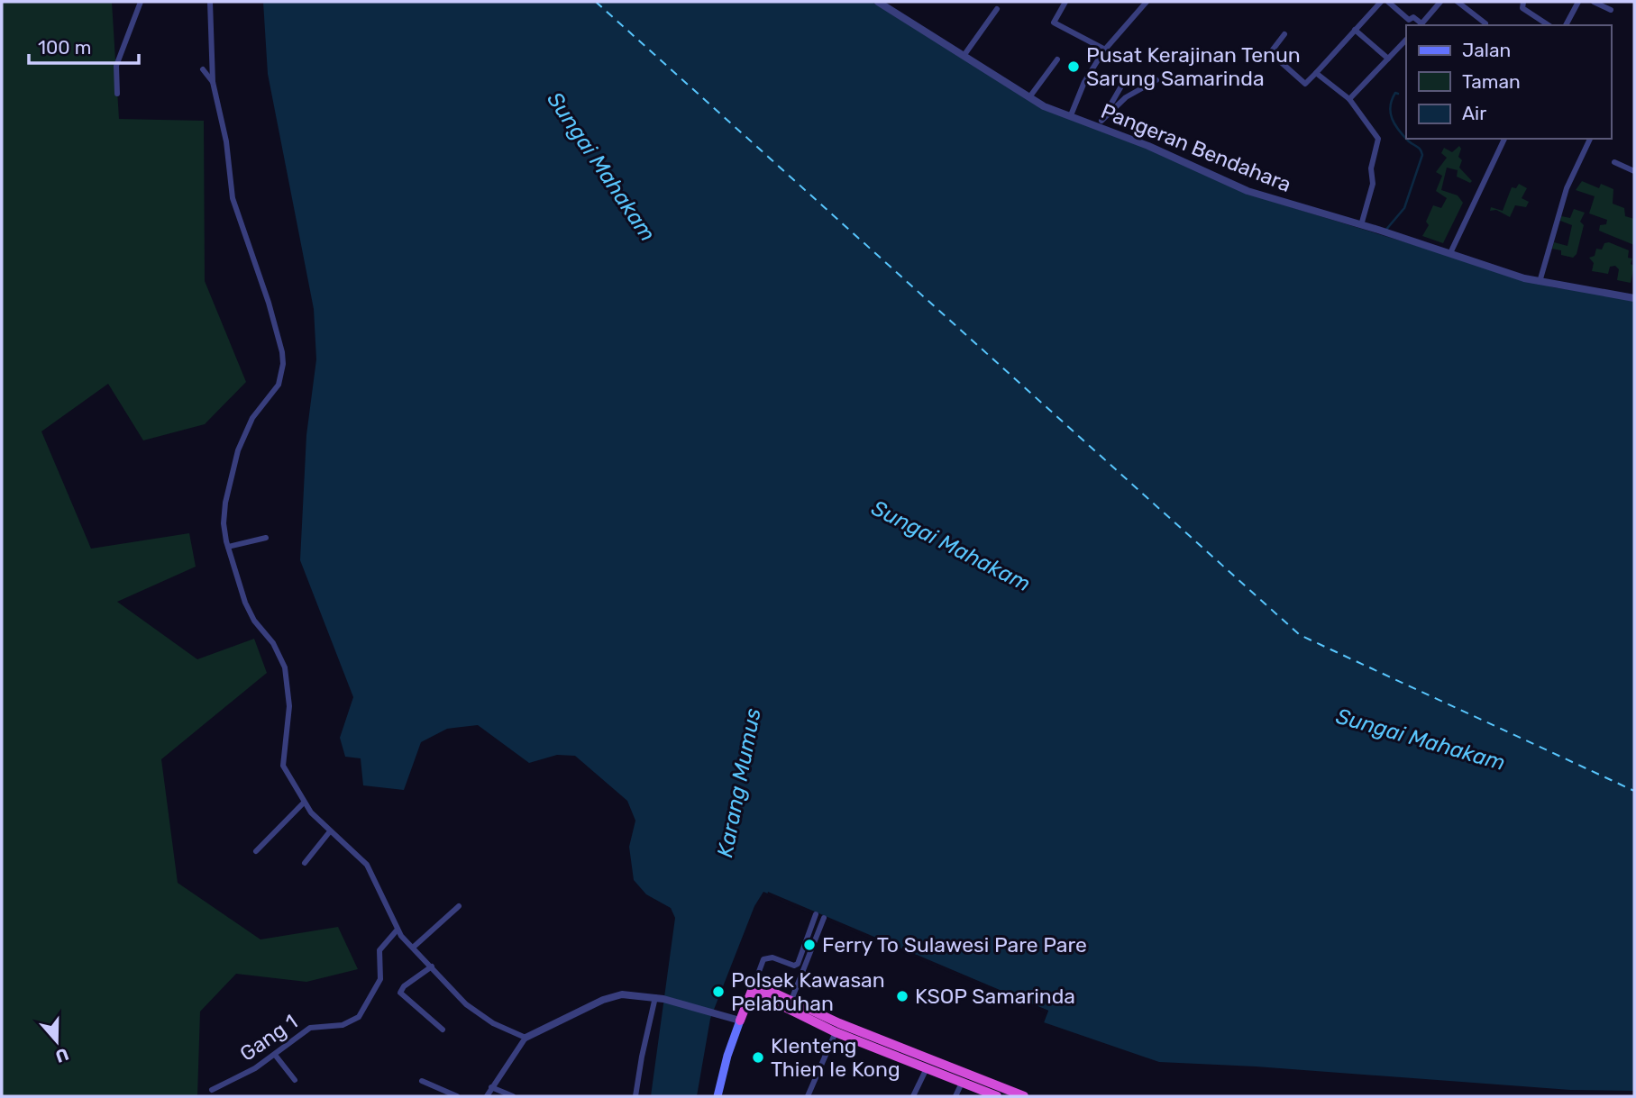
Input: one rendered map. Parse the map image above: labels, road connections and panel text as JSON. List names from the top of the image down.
{
  "streets": {
    "street": ["Pangeran Bendahara", "Gang 1"]
  },
  "water": ["Sungai Mahakam", "Karang Mumus"],
  "places": [
    "Pusat Kerajinan Tenun Sarung Samarinda",
    "Ferry To Sulawesi Pare Pare",
    "Polsek Kawasan Pelabuhan",
    "KSOP Samarinda",
    "Klenteng Thien Ie Kong"
  ],
  "legend": ["Jalan", "Taman", "Air"],
  "scale_bar": "100 m",
  "north": "bottom"
}
